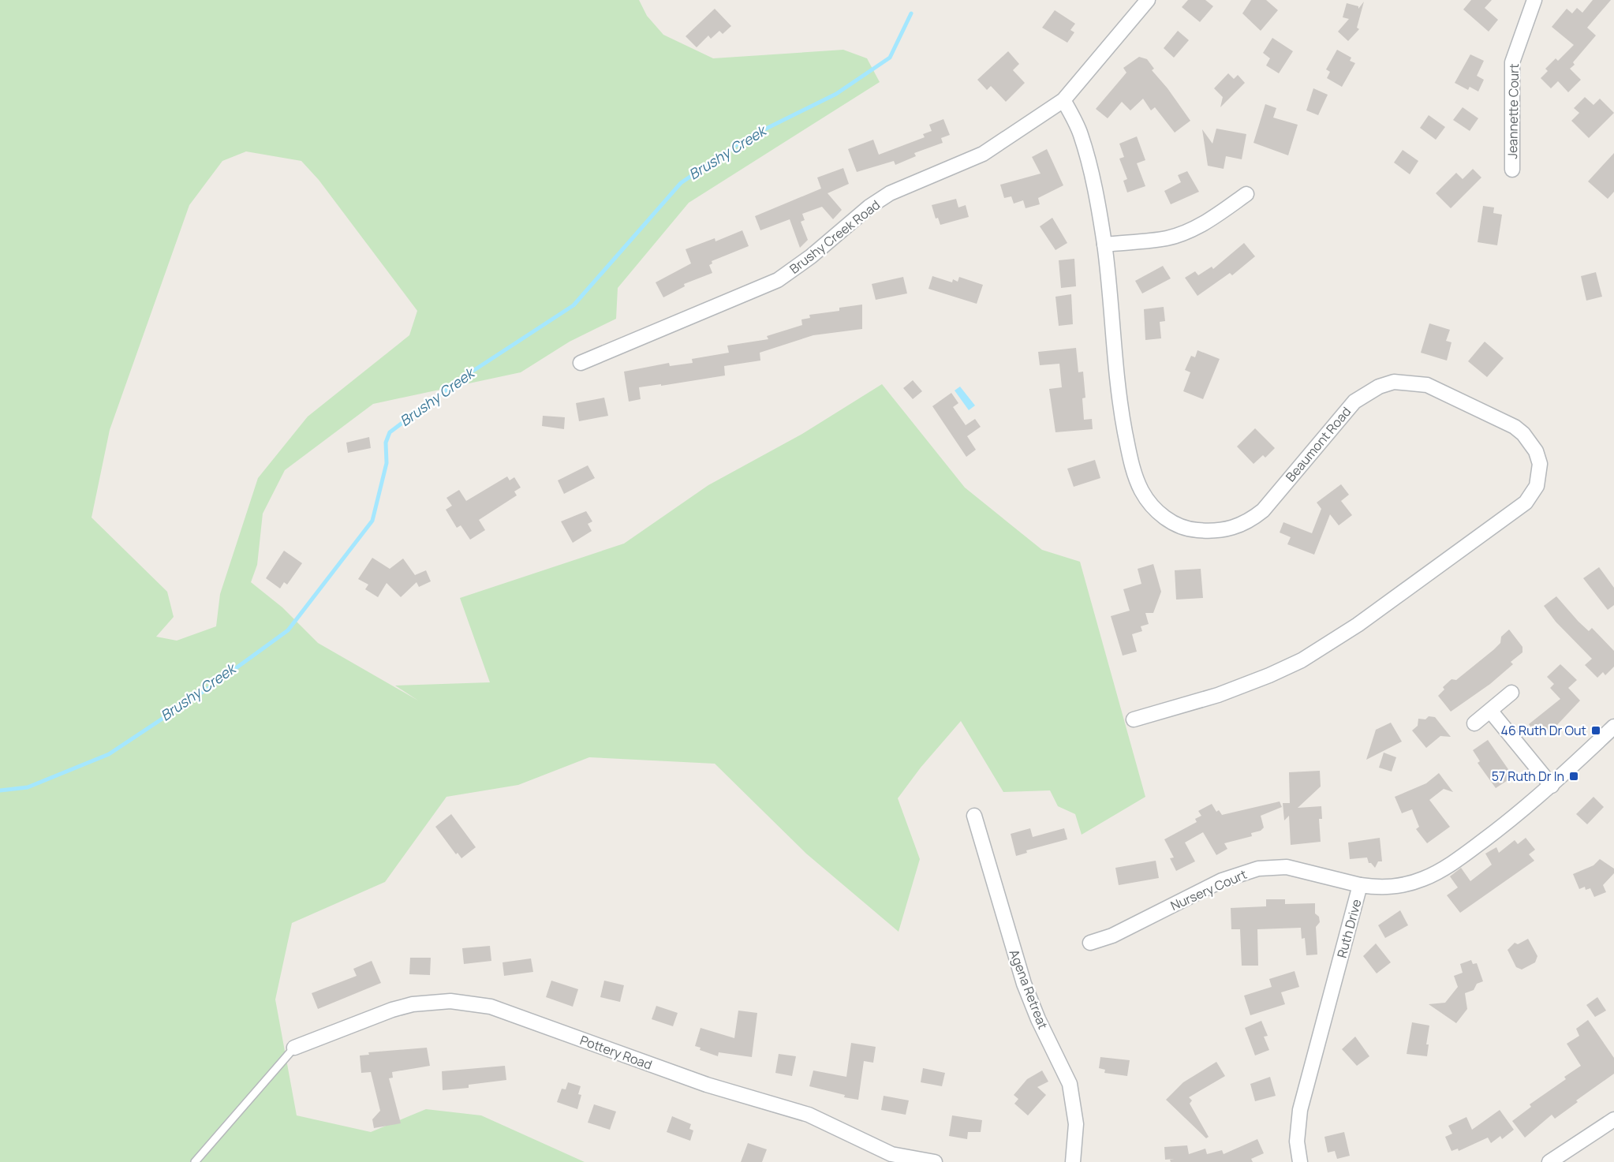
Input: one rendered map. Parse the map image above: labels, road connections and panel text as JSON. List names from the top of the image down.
{
  "streets": {
    "street": [
      "Jeannette Court",
      "Brushy Creek Road",
      "Beaumont Road",
      "Nursery Court",
      "Ruth Drive",
      "Agena Retreat",
      "Pottery Road"
    ]
  },
  "crossings": [
    ["Brushy Creek Road", "Beaumont Road"],
    ["Nursery Court", "Ruth Drive"]
  ],
  "water": ["Brushy Creek"],
  "places": {
    "transit": ["46 Ruth Dr Out", "57 Ruth Dr In"]
  }
}
